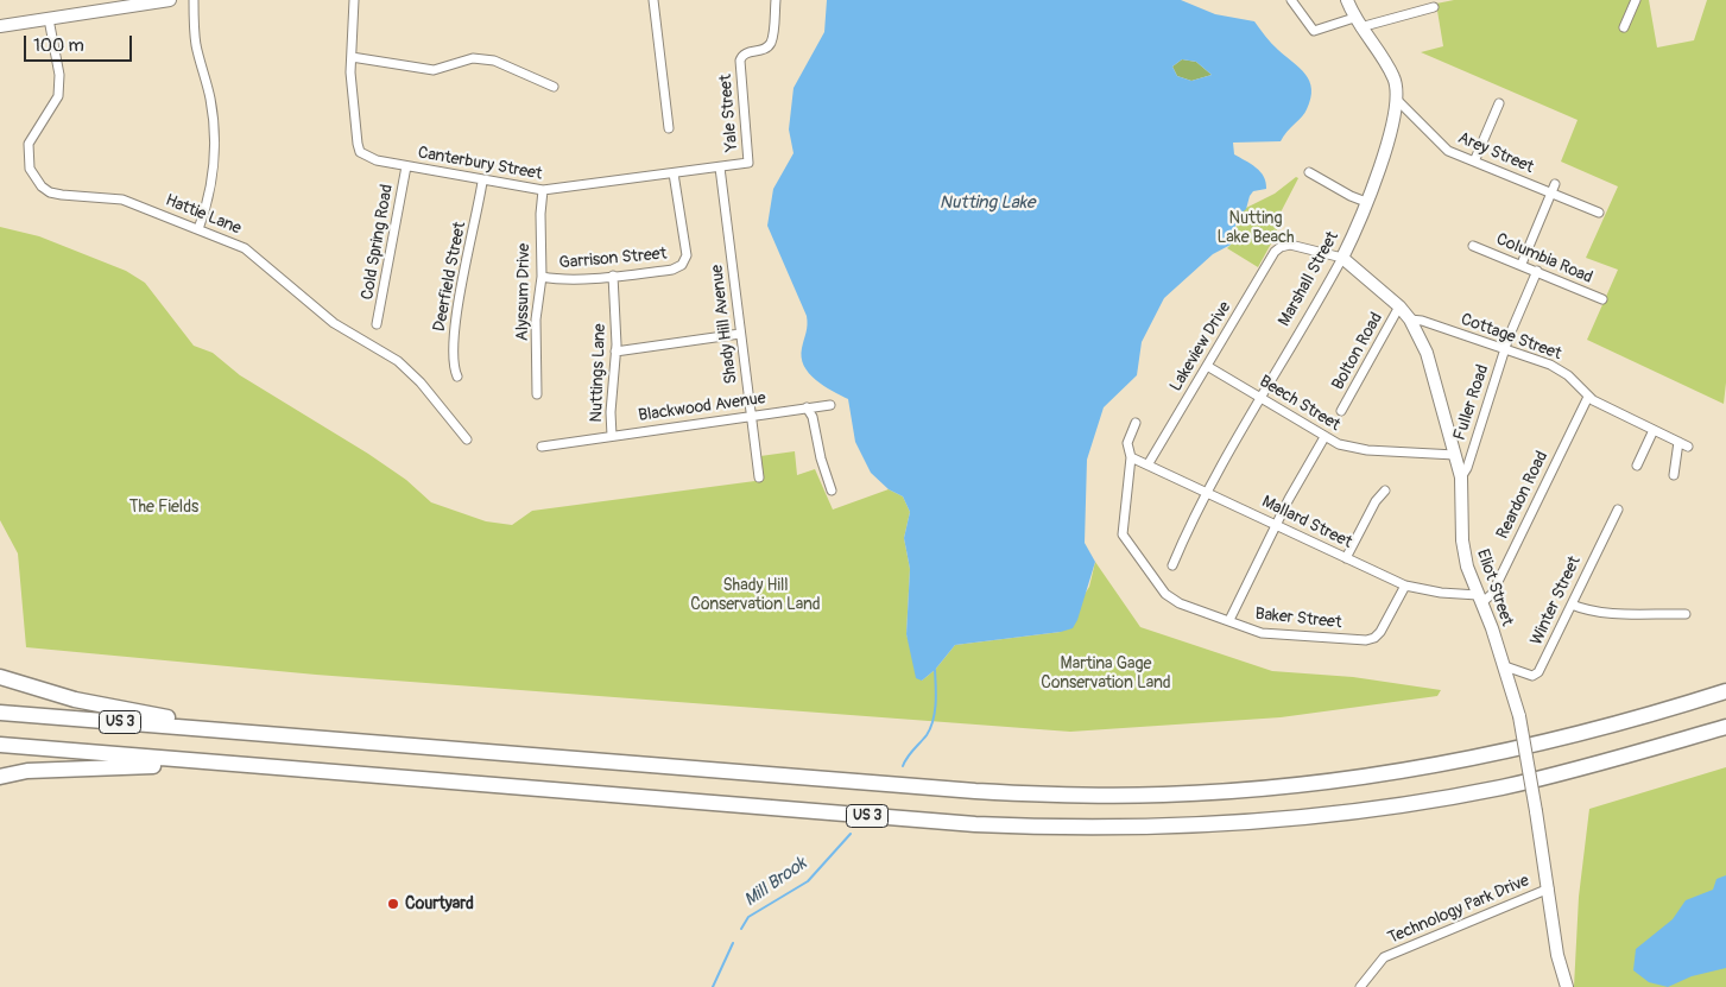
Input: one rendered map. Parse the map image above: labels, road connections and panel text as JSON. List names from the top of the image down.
{
  "streets": {
    "highway": ["US 3"],
    "street": [
      "Yale Street",
      "Arey Street",
      "Canterbury Street",
      "Hattie Lane",
      "Cold Spring Road",
      "Garrison Street",
      "Columbia Road",
      "Deerfield Street",
      "Marshall Street",
      "Alyssum Drive",
      "Shady Hill Avenue",
      "Cottage Street",
      "Lakeview Drive",
      "Bolton Road",
      "Nuttings Lane",
      "Fuller Road",
      "Beech Street",
      "Blackwood Avenue",
      "Reardon Road",
      "Mallard Street",
      "Eliot Street",
      "Winter Street",
      "Baker Street",
      "Technology Park Drive"
    ]
  },
  "crossings": [
    ["Yale Street", "Canterbury Street"],
    ["Arey Street", "Marshall Street"],
    ["Canterbury Street", "Cold Spring Road"],
    ["Canterbury Street", "Garrison Street"],
    ["Canterbury Street", "Deerfield Street"],
    ["Canterbury Street", "Alyssum Drive"],
    ["Canterbury Street", "Shady Hill Avenue"],
    ["Garrison Street", "Alyssum Drive"],
    ["Garrison Street", "Nuttings Lane"],
    ["Columbia Road", "Fuller Road"],
    ["Marshall Street", "Beech Street"],
    ["Marshall Street", "Mallard Street"],
    ["Marshall Street", "Eliot Street"],
    ["Shady Hill Avenue", "Blackwood Avenue"],
    ["Cottage Street", "Fuller Road"],
    ["Cottage Street", "Reardon Road"],
    ["Cottage Street", "Eliot Street"],
    ["Lakeview Drive", "Beech Street"],
    ["Lakeview Drive", "Mallard Street"],
    ["Lakeview Drive", "Eliot Street"],
    ["Bolton Road", "Eliot Street"],
    ["Nuttings Lane", "Blackwood Avenue"],
    ["Fuller Road", "Eliot Street"],
    ["Beech Street", "Eliot Street"],
    ["Reardon Road", "Mallard Street"],
    ["Reardon Road", "Eliot Street"],
    ["Mallard Street", "Eliot Street"],
    ["Mallard Street", "Baker Street"],
    ["Eliot Street", "Winter Street"],
    ["Eliot Street", "Technology Park Drive"]
  ],
  "water": ["Nutting Lake", "Mill Brook"],
  "parks": [
    "Nutting Lake Beach",
    "The Fields",
    "Shady Hill Conservation Land",
    "Martina Gage Conservation Land"
  ],
  "places": ["Courtyard"],
  "scale_bar": "100 m"
}
